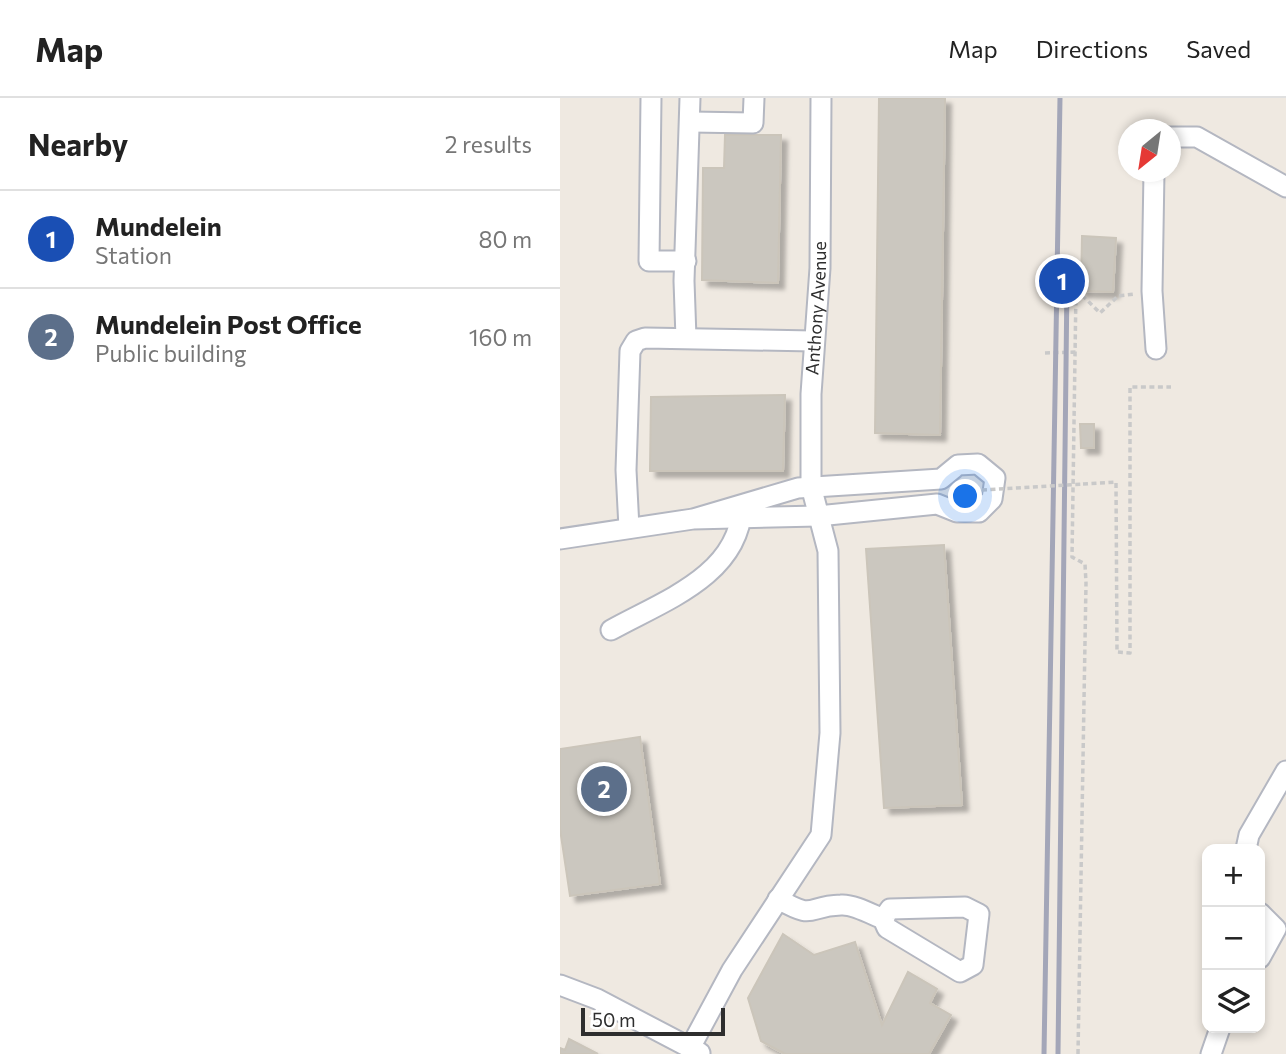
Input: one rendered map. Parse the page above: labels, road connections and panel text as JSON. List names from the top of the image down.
{
  "streets": {
    "street": ["Anthony Avenue"]
  },
  "scale_bar": "50 m",
  "north": "bottom left",
  "page": {
    "header": "Map",
    "nav": ["Map", "Directions", "Saved"],
    "heading": ["Nearby", "2 results"],
    "list": [
      {
        "mark": "1",
        "name": "Mundelein",
        "note": "Station",
        "value": "80 m"
      },
      {
        "mark": "2",
        "name": "Mundelein Post Office",
        "note": "Public building",
        "value": "160 m"
      }
    ],
    "pins": ["1", "2"],
    "map_buttons": ["+", "−"],
    "scale": "50 m"
  }
}
